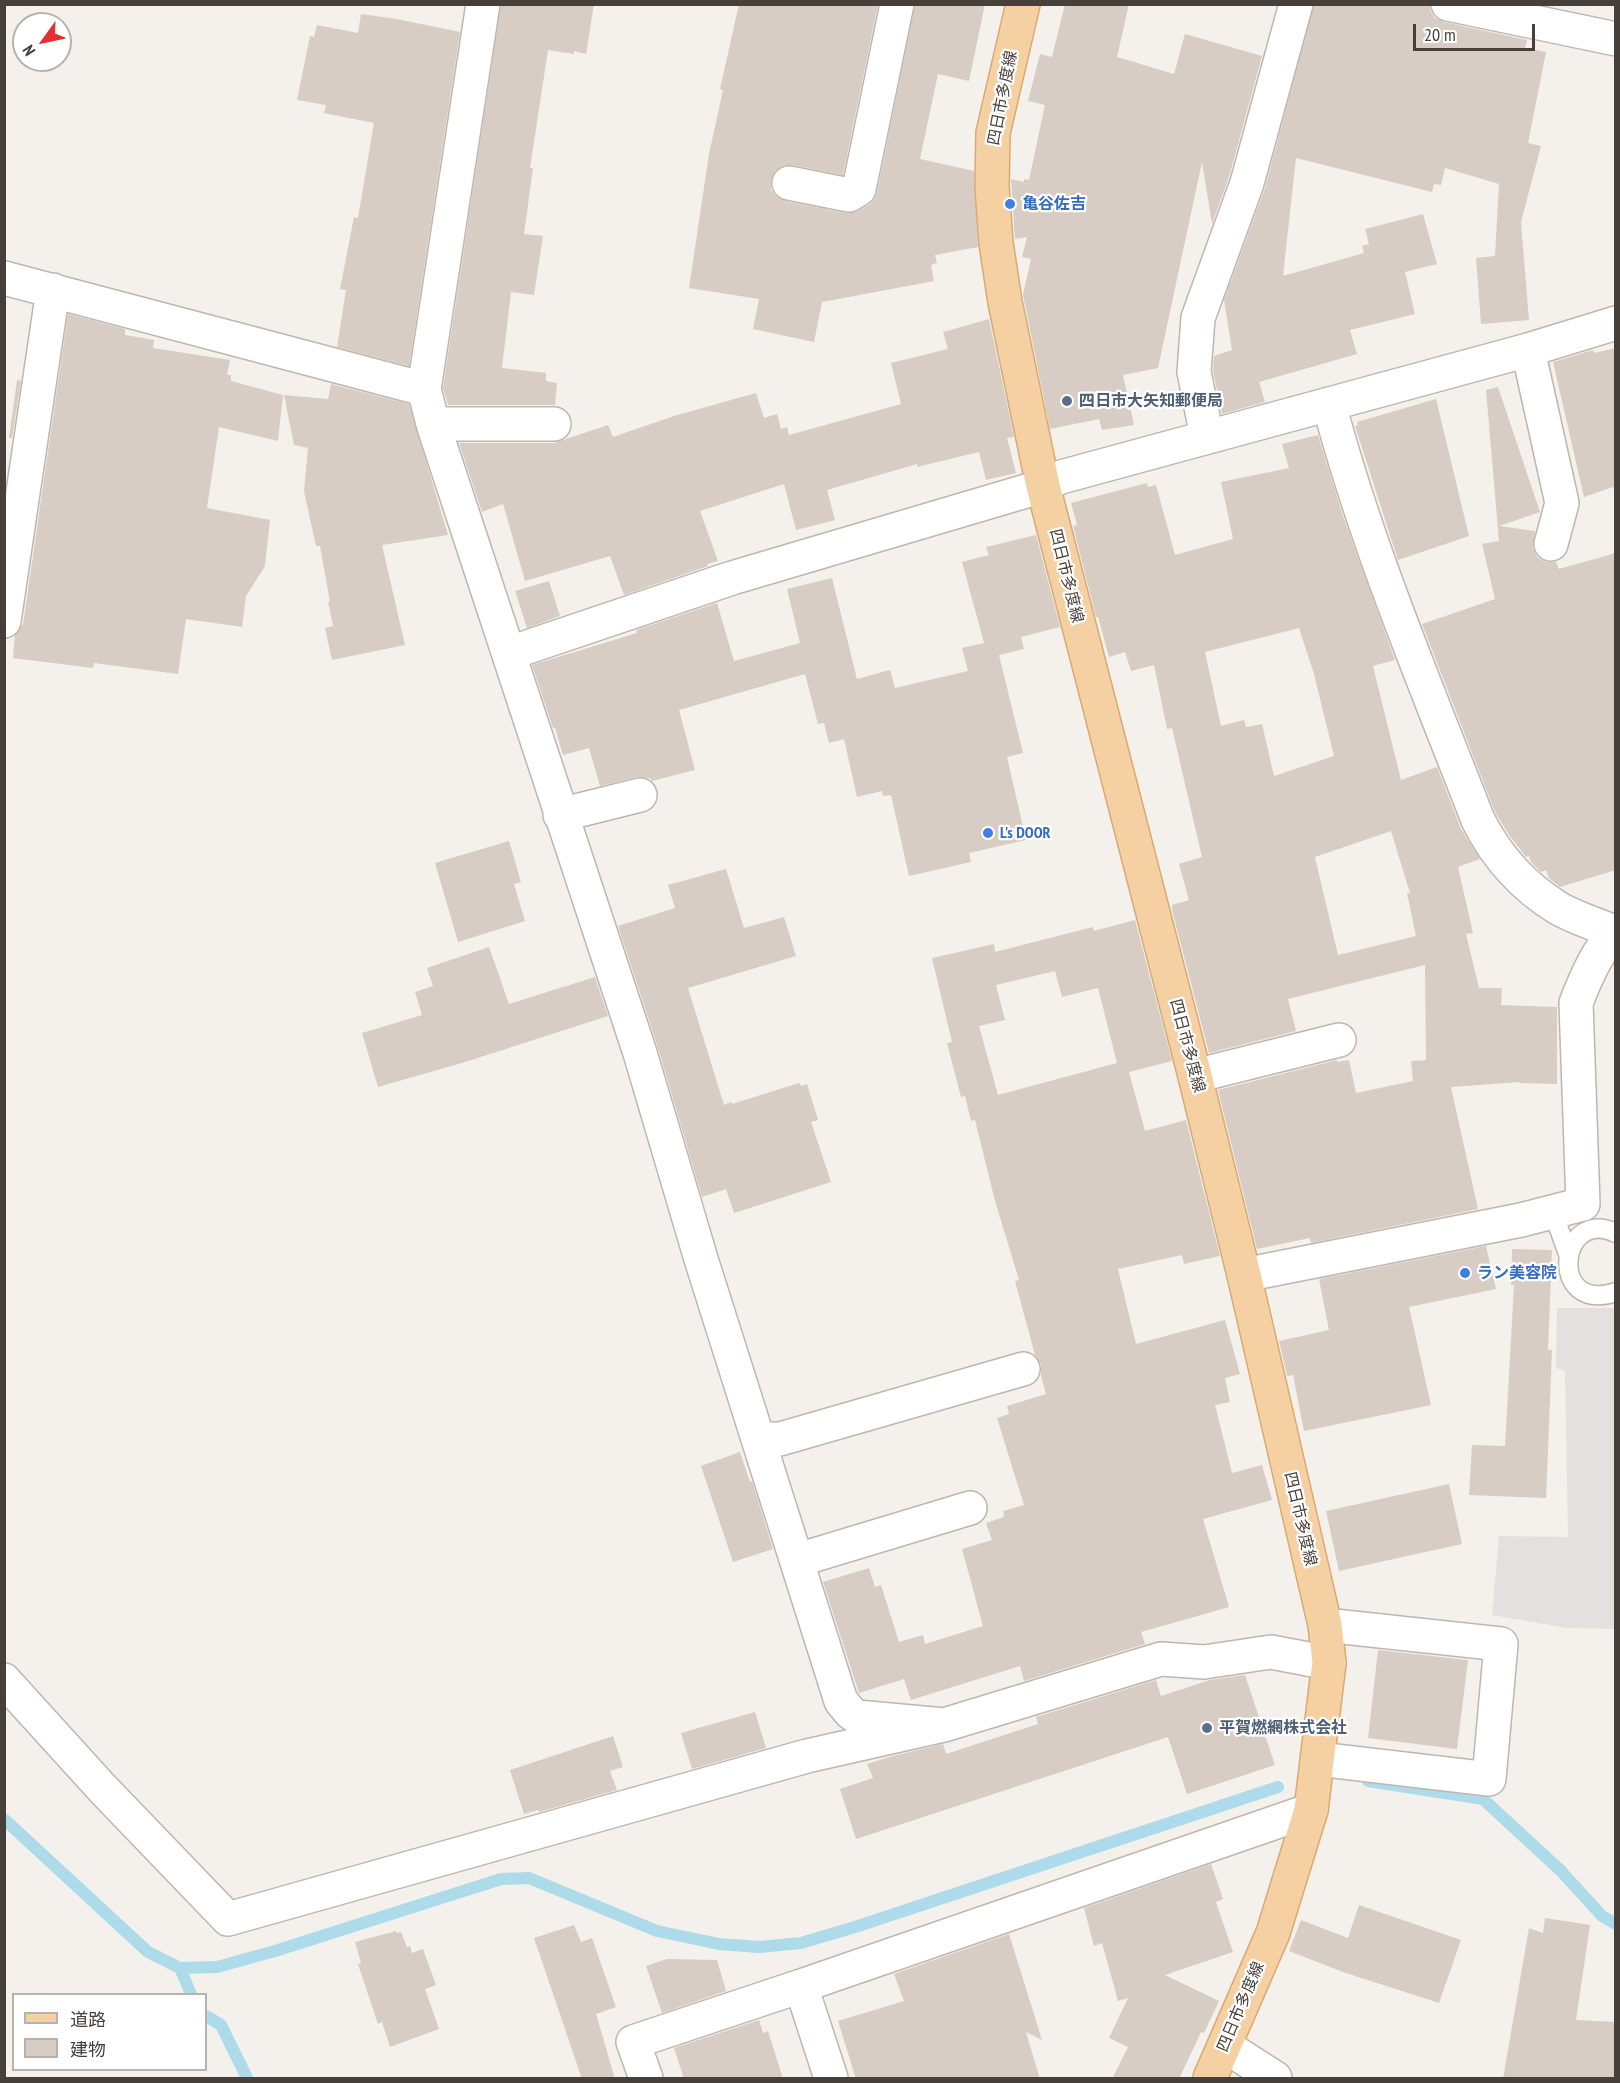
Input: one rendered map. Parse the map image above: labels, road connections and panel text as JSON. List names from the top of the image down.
{
  "streets": {
    "main road": ["四日市多度線"]
  },
  "places": [
    "亀谷佐吉",
    "四日市大矢知郵便局",
    "L's DOOR",
    "ラン美容院",
    "平賀燃網株式会社"
  ],
  "legend": ["道路", "建物"],
  "scale_bar": "20 m",
  "north": "bottom left"
}
